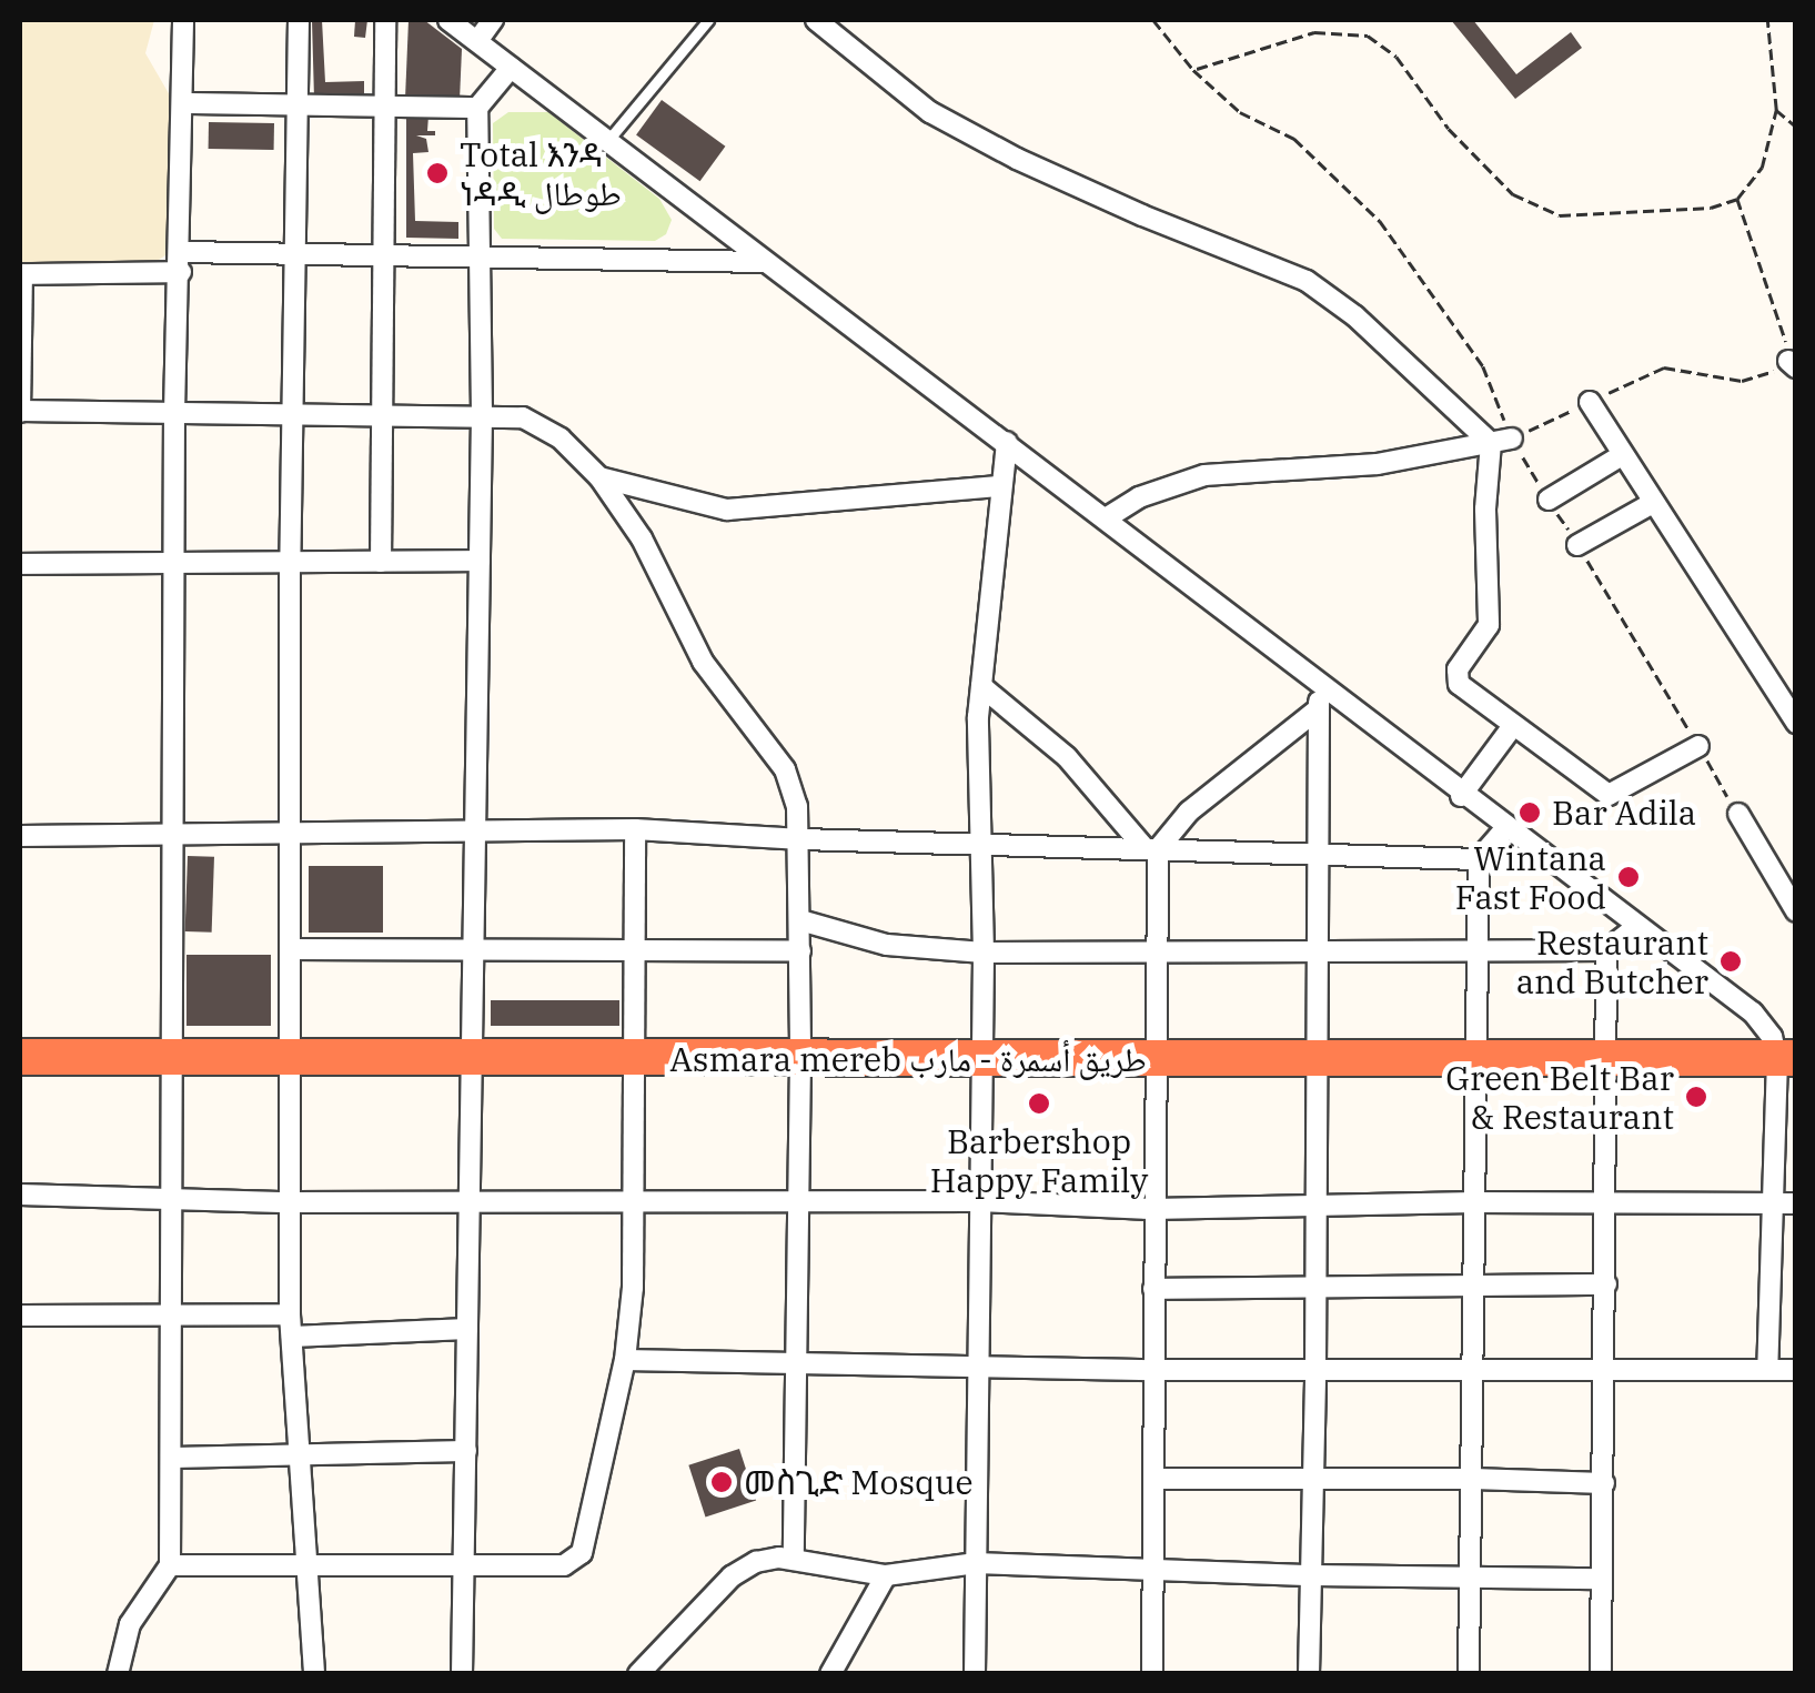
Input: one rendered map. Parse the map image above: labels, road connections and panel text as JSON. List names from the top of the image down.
{
  "streets": {
    "highway": ["Asmara mereb طريق أسمرة - مارب"]
  },
  "places": [
    "Total እንዳ ነዳዲ طوطال",
    "Bar Adila",
    "Wintana Fast Food",
    "Restaurant and Butcher",
    "Green Belt Bar & Restaurant",
    "Barbershop Happy Family",
    "መስጊድ Mosque"
  ]
}
